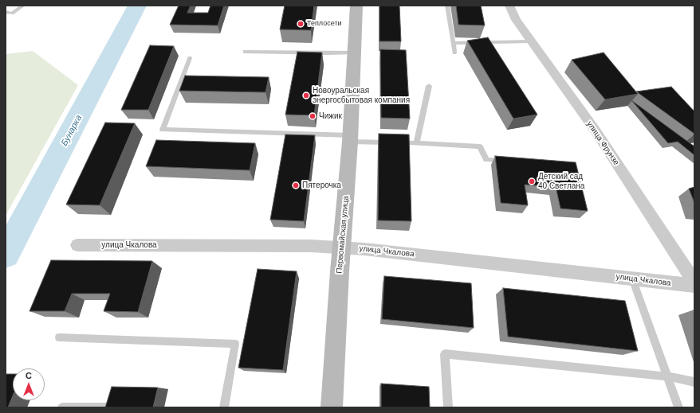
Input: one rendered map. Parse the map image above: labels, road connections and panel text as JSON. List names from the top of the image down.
{
  "streets": {
    "main road": ["Первомайская улица"],
    "street": ["улица Фрунзе", "улица Чкалова"]
  },
  "crossings": [
    ["Первомайская улица", "улица Чкалова"]
  ],
  "water": ["Бунарка"],
  "places": [
    "Теплосети",
    "Новоуральская энергосбытовая компания",
    "Чижик",
    "Детский сад 40 Светлана",
    "Пятерочка"
  ],
  "north": "top"
}
